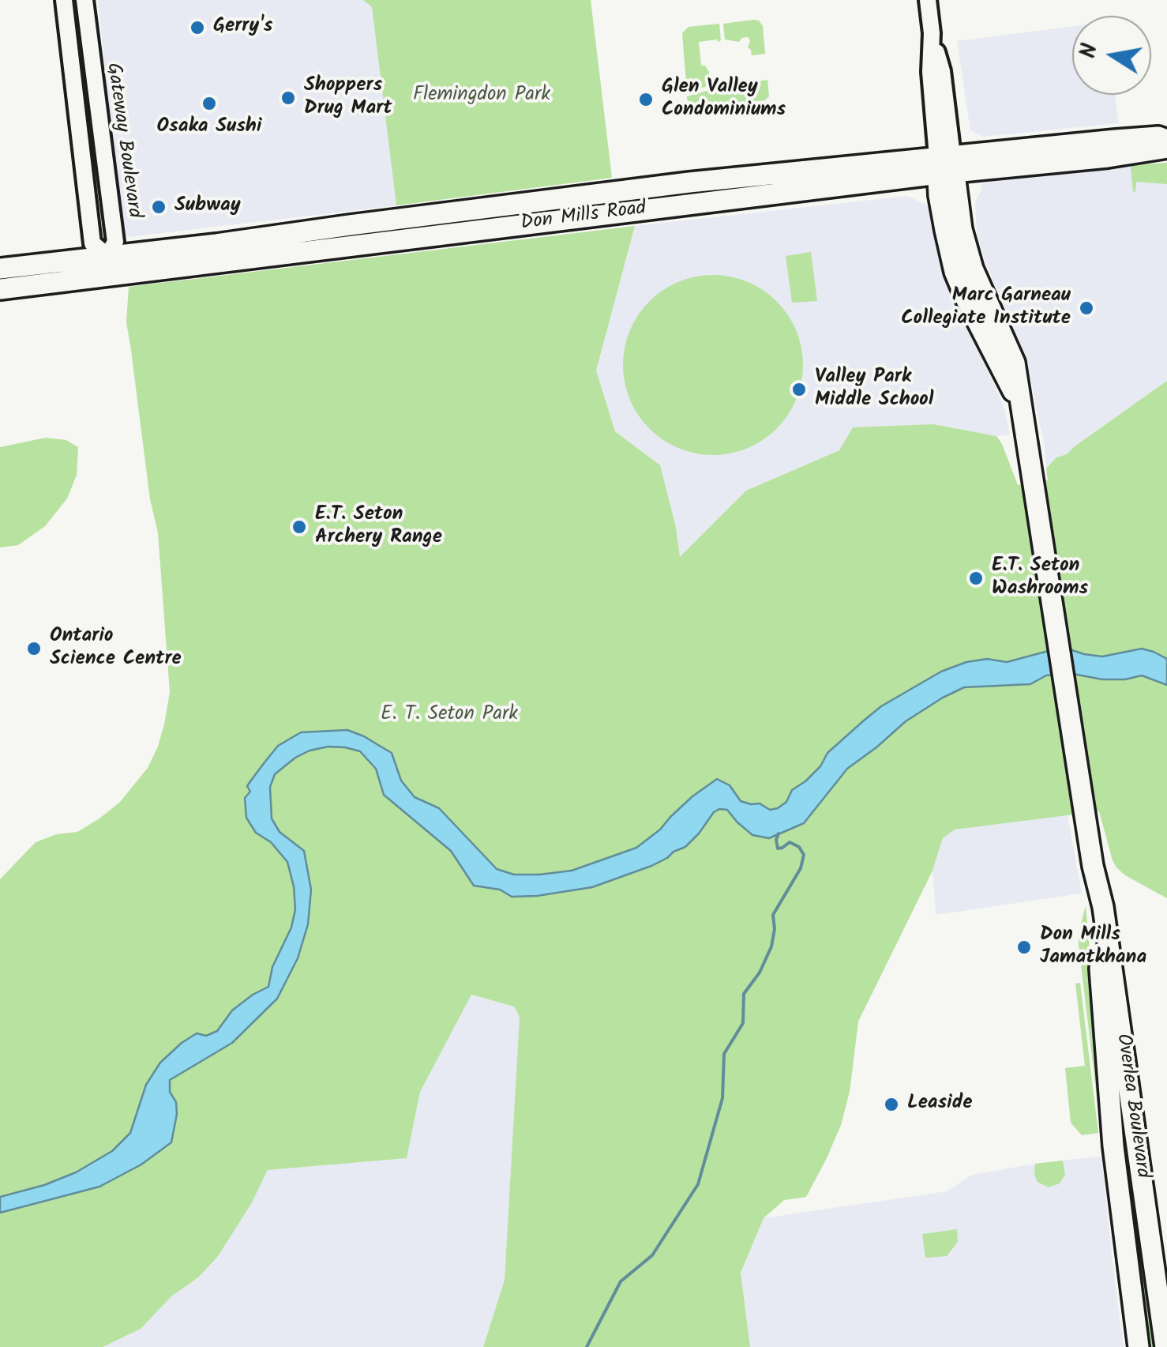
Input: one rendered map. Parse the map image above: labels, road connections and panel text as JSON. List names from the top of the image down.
{
  "streets": {
    "main road": ["Don Mills Road", "Overlea Boulevard"],
    "street": ["Gateway Boulevard"]
  },
  "crossings": [
    ["Gateway Boulevard", "Don Mills Road"],
    ["Don Mills Road", "Overlea Boulevard"]
  ],
  "parks": ["Flemingdon Park", "E. T. Seton Park"],
  "places": [
    "Gerry's",
    "Shoppers Drug Mart",
    "Glen Valley Condominiums",
    "Osaka Sushi",
    "Subway",
    "Marc Garneau Collegiate Institute",
    "Valley Park Middle School",
    "E.T. Seton Archery Range",
    "E.T. Seton Washrooms",
    "Ontario Science Centre",
    "Don Mills Jamatkhana",
    "Leaside"
  ],
  "north": "left"
}
